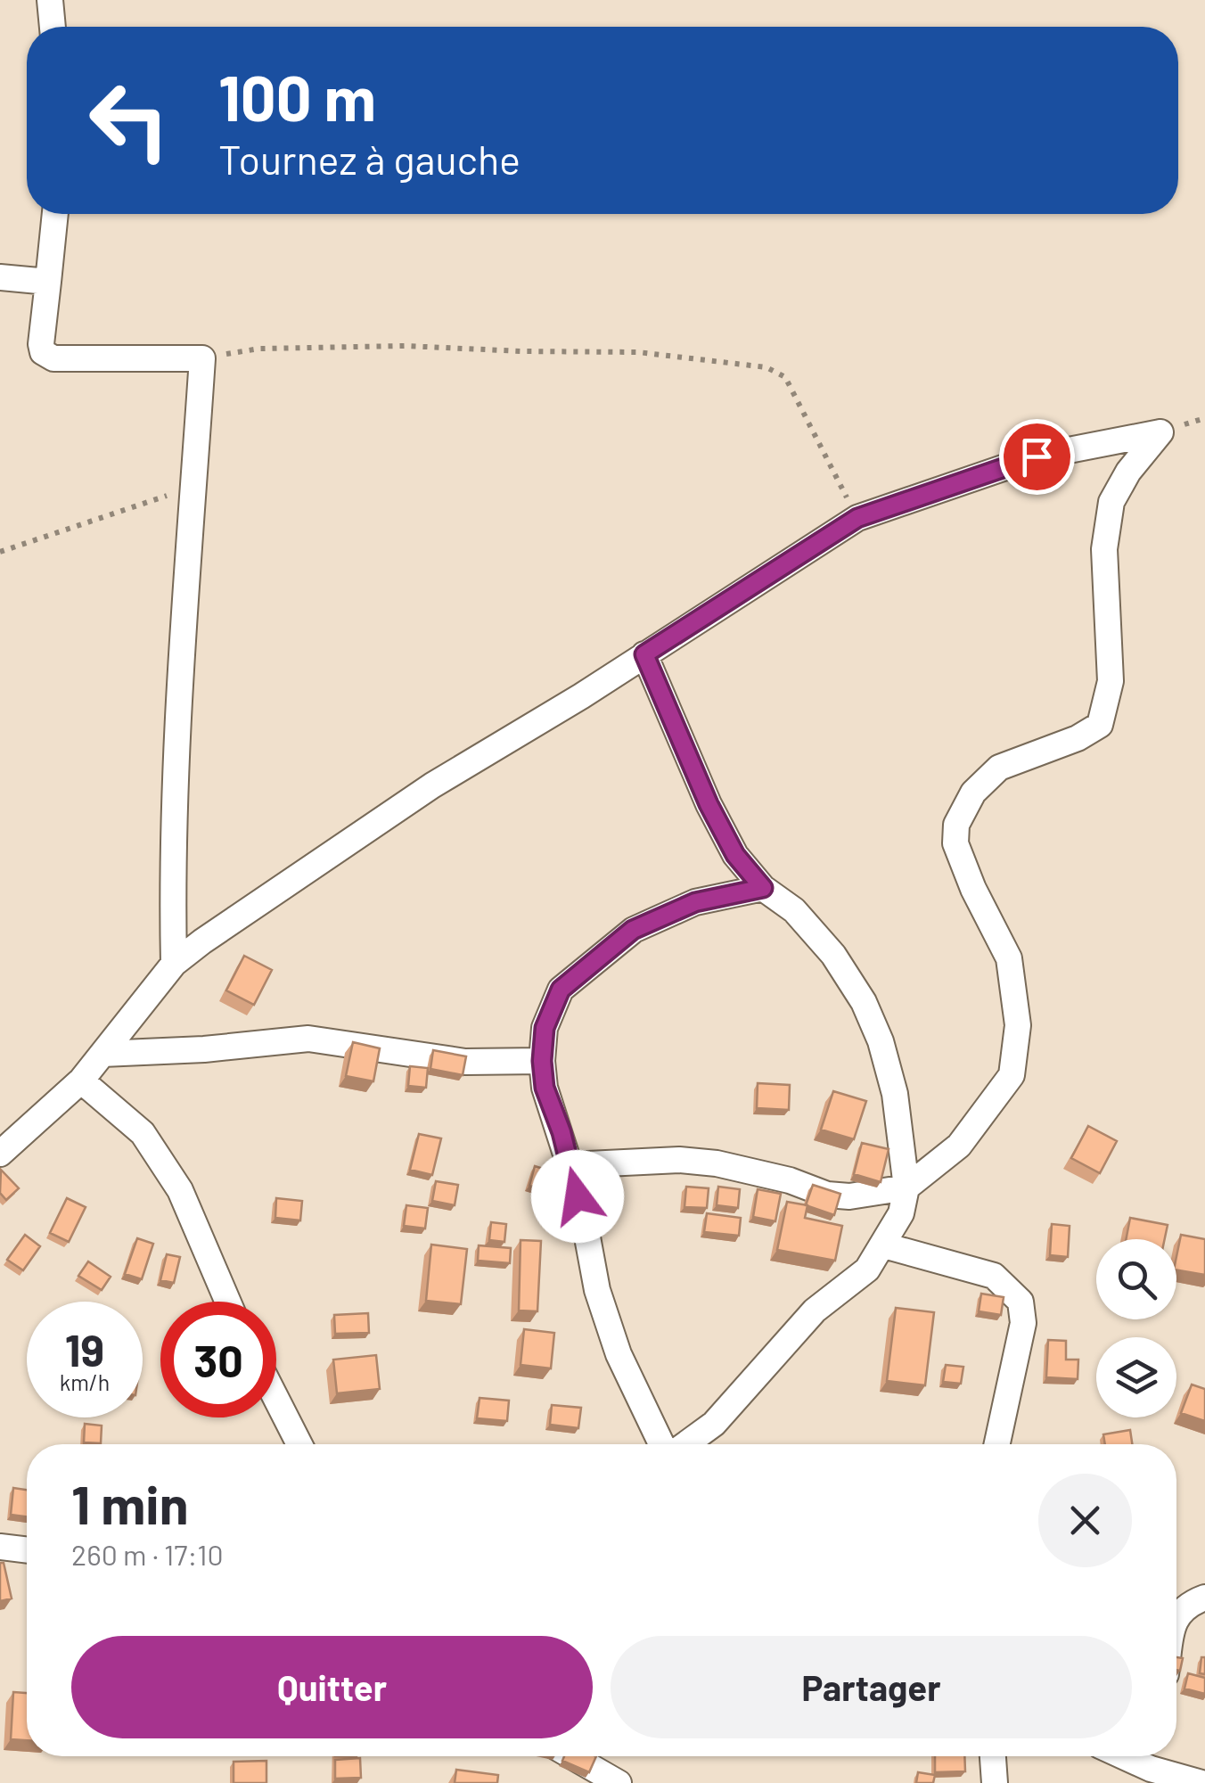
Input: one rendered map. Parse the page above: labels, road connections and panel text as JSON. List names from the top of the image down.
{
  "page": {
    "turn": ["100 m", "Tournez à gauche"],
    "speed": "19 km/h",
    "limit": "30",
    "heading": ["1 min", "260 m · 17:10"],
    "buttons": ["Quitter", "Partager"]
  }
}
